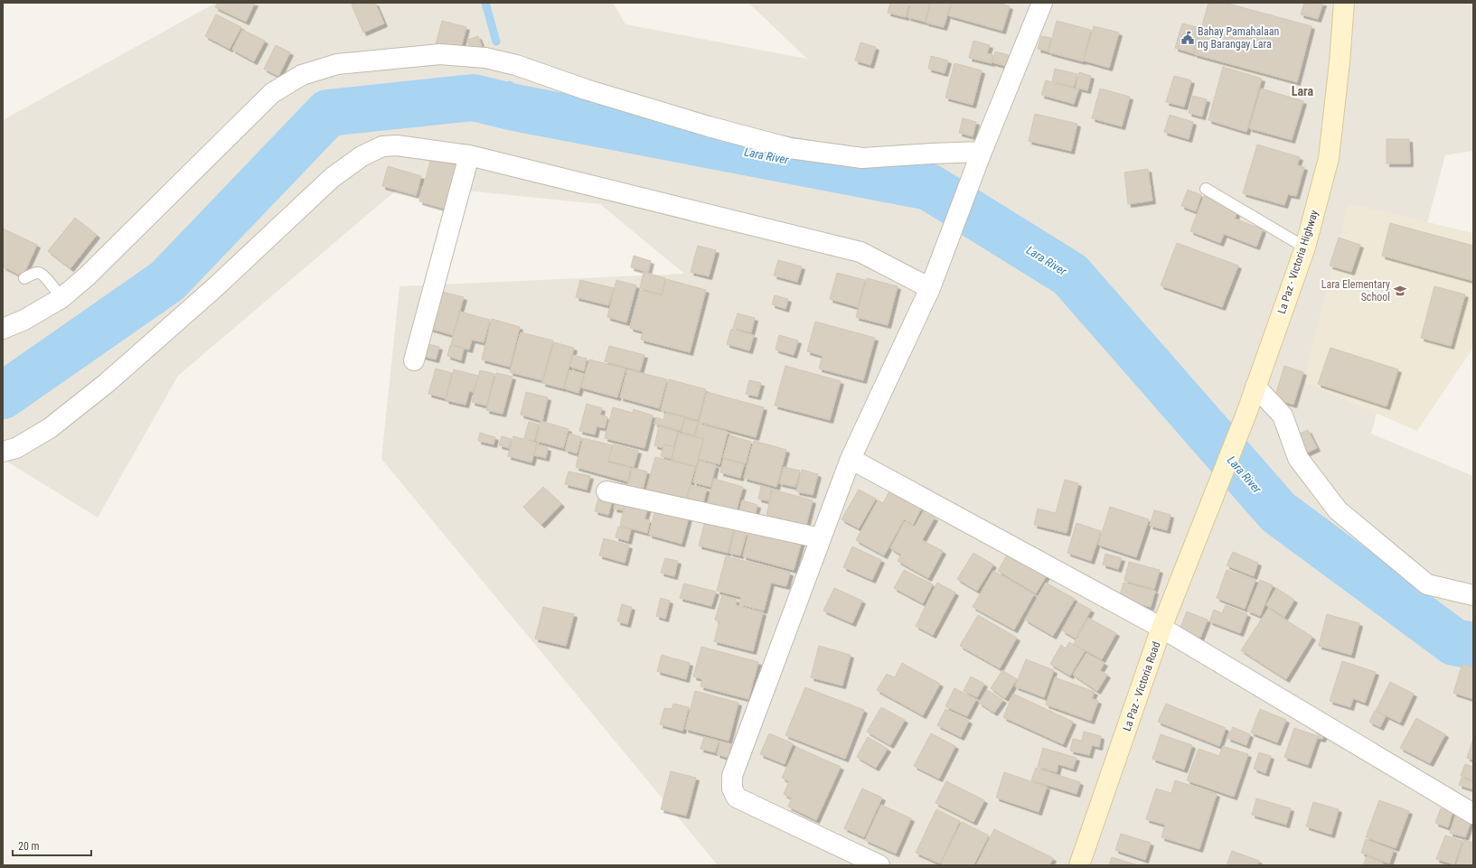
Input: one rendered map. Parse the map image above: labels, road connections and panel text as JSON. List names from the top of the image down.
{
  "streets": {
    "main road": ["La Paz - Victoria Highway", "La Paz - Victoria Road"]
  },
  "crossings": [
    ["La Paz - Victoria Highway", "La Paz - Victoria Road"]
  ],
  "districts": ["Lara"],
  "water": ["Lara River"],
  "places": {
    "public building": ["Bahay Pamahalaan ng Barangay Lara"],
    "school or university": ["Lara Elementary School"]
  },
  "scale_bar": "20 m"
}
